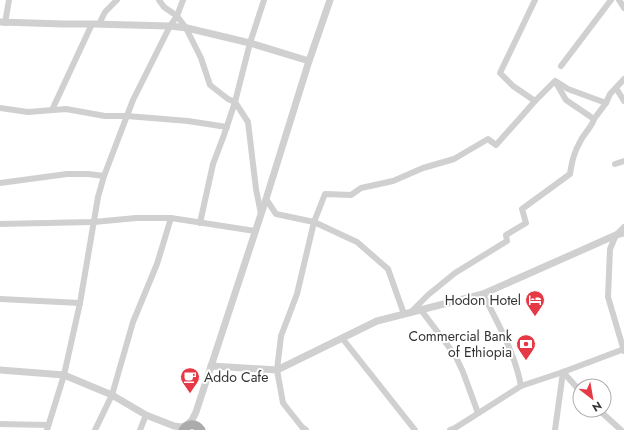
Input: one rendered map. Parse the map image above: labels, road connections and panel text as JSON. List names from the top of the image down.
{
  "places": {
    "hotel": ["Hodon Hotel"],
    "bank": ["Commercial Bank of Ethiopia"],
    "cafe": ["Addo Cafe"]
  },
  "north": "bottom right"
}
